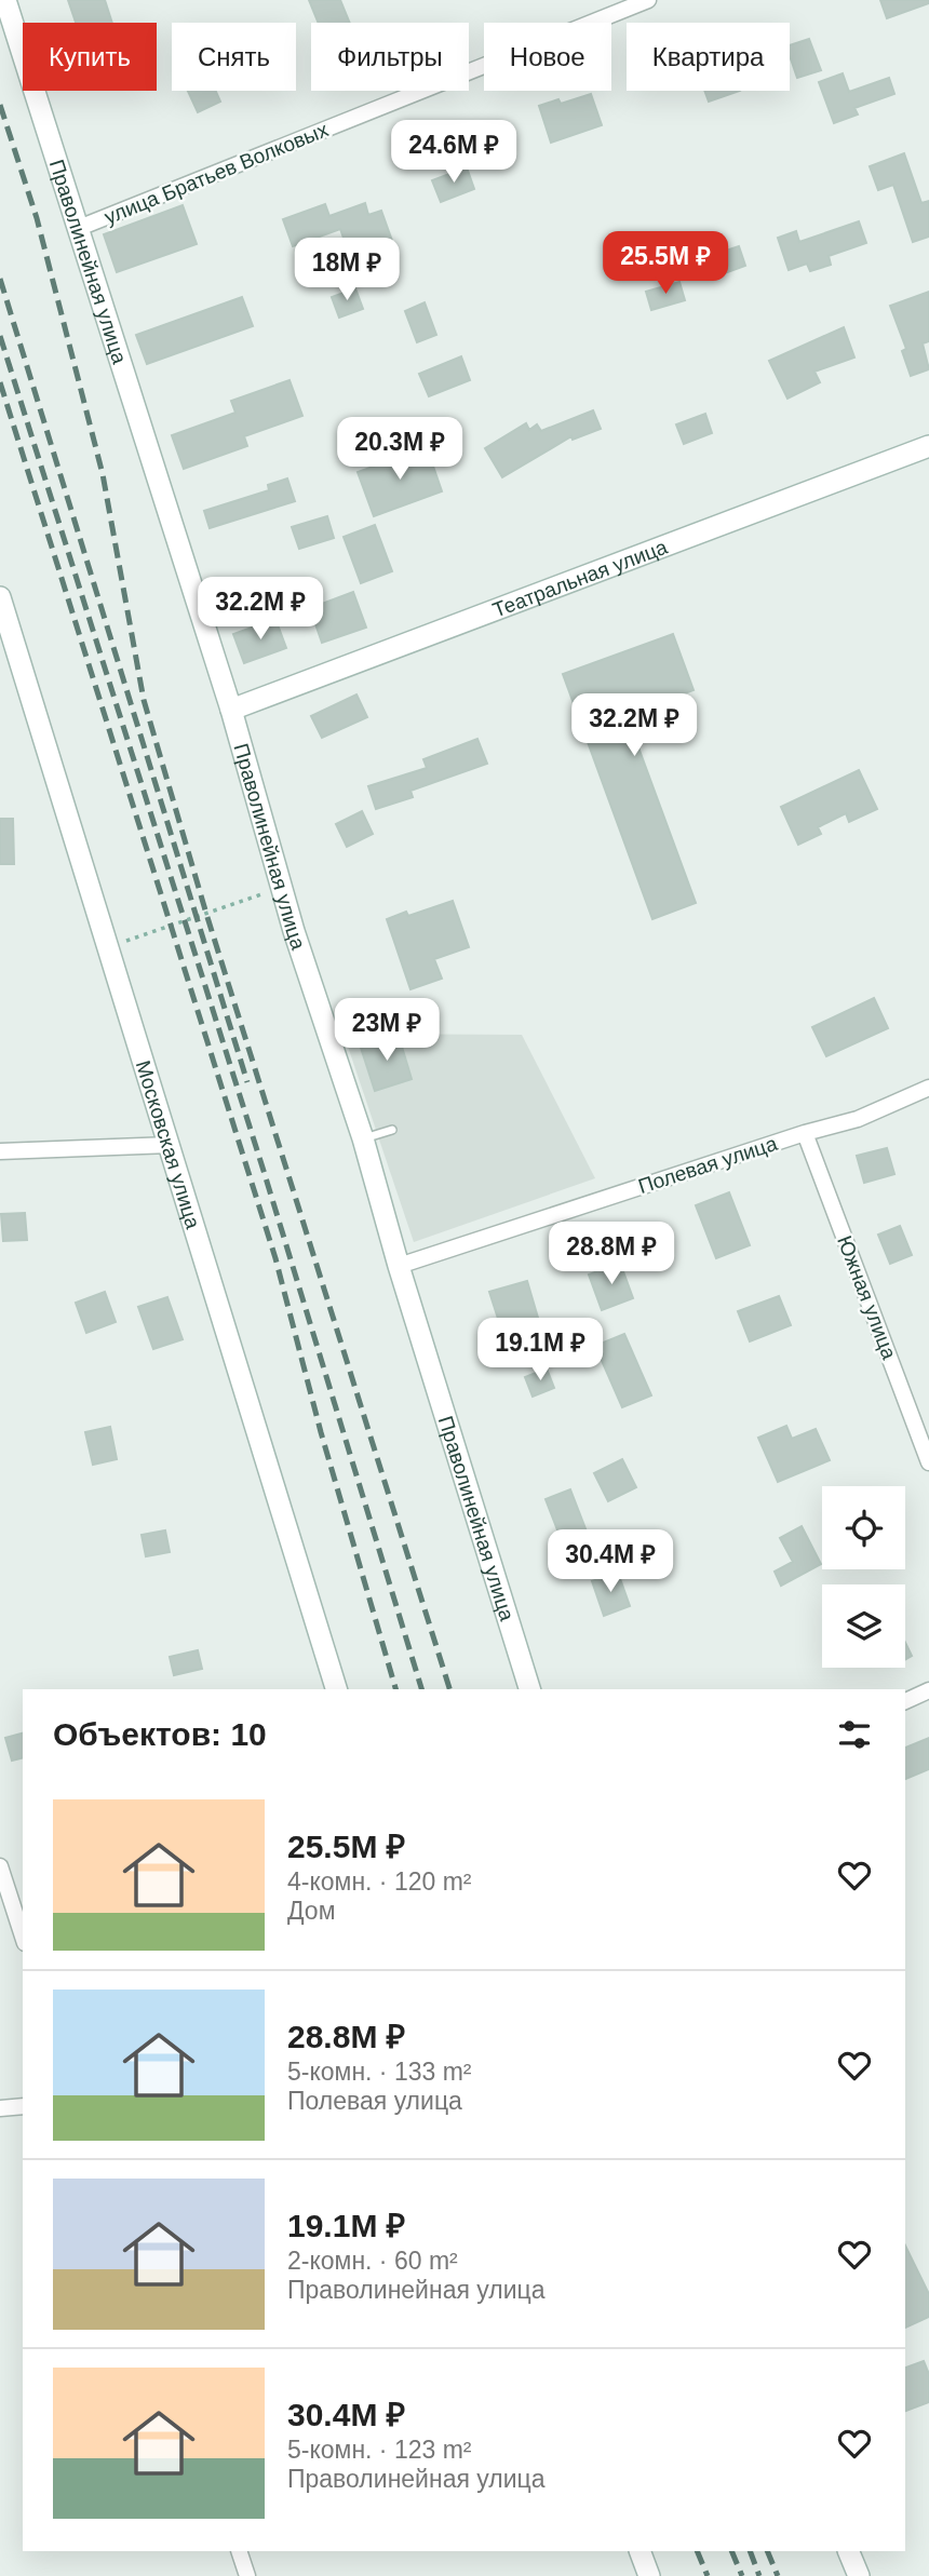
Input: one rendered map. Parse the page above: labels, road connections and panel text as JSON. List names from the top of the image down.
{
  "streets": {
    "main road": ["Праволинейная улица", "Театральная улица", "Московская улица"],
    "street": ["улица Братьев Волковых", "Полевая улица", "Южная улица"]
  },
  "crossings": [
    ["улица Братьев Волковых", "Праволинейная улица"],
    ["Праволинейная улица", "Театральная улица"],
    ["Праволинейная улица", "Полевая улица"],
    ["Полевая улица", "Южная улица"]
  ],
  "page": {
    "chip": [
      "Купить",
      "Снять",
      "Фильтры",
      "Новое",
      "Квартира"
    ],
    "price": [
      "24.6M ₽",
      "25.5M ₽",
      "18M ₽",
      "20.3M ₽",
      "32.2M ₽",
      "32.2M ₽",
      "23M ₽",
      "28.8M ₽",
      "19.1M ₽",
      "30.4M ₽"
    ],
    "heading": "Объектов: 10",
    "list": [
      {
        "name": "25.5M ₽",
        "note": "4-комн. · 120 m² · Дом"
      },
      {
        "name": "28.8M ₽",
        "note": "5-комн. · 133 m² · Полевая улица"
      },
      {
        "name": "19.1M ₽",
        "note": "2-комн. · 60 m² · Праволинейная улица"
      },
      {
        "name": "30.4M ₽",
        "note": "5-комн. · 123 m² · Праволинейная улица"
      }
    ]
  }
}
